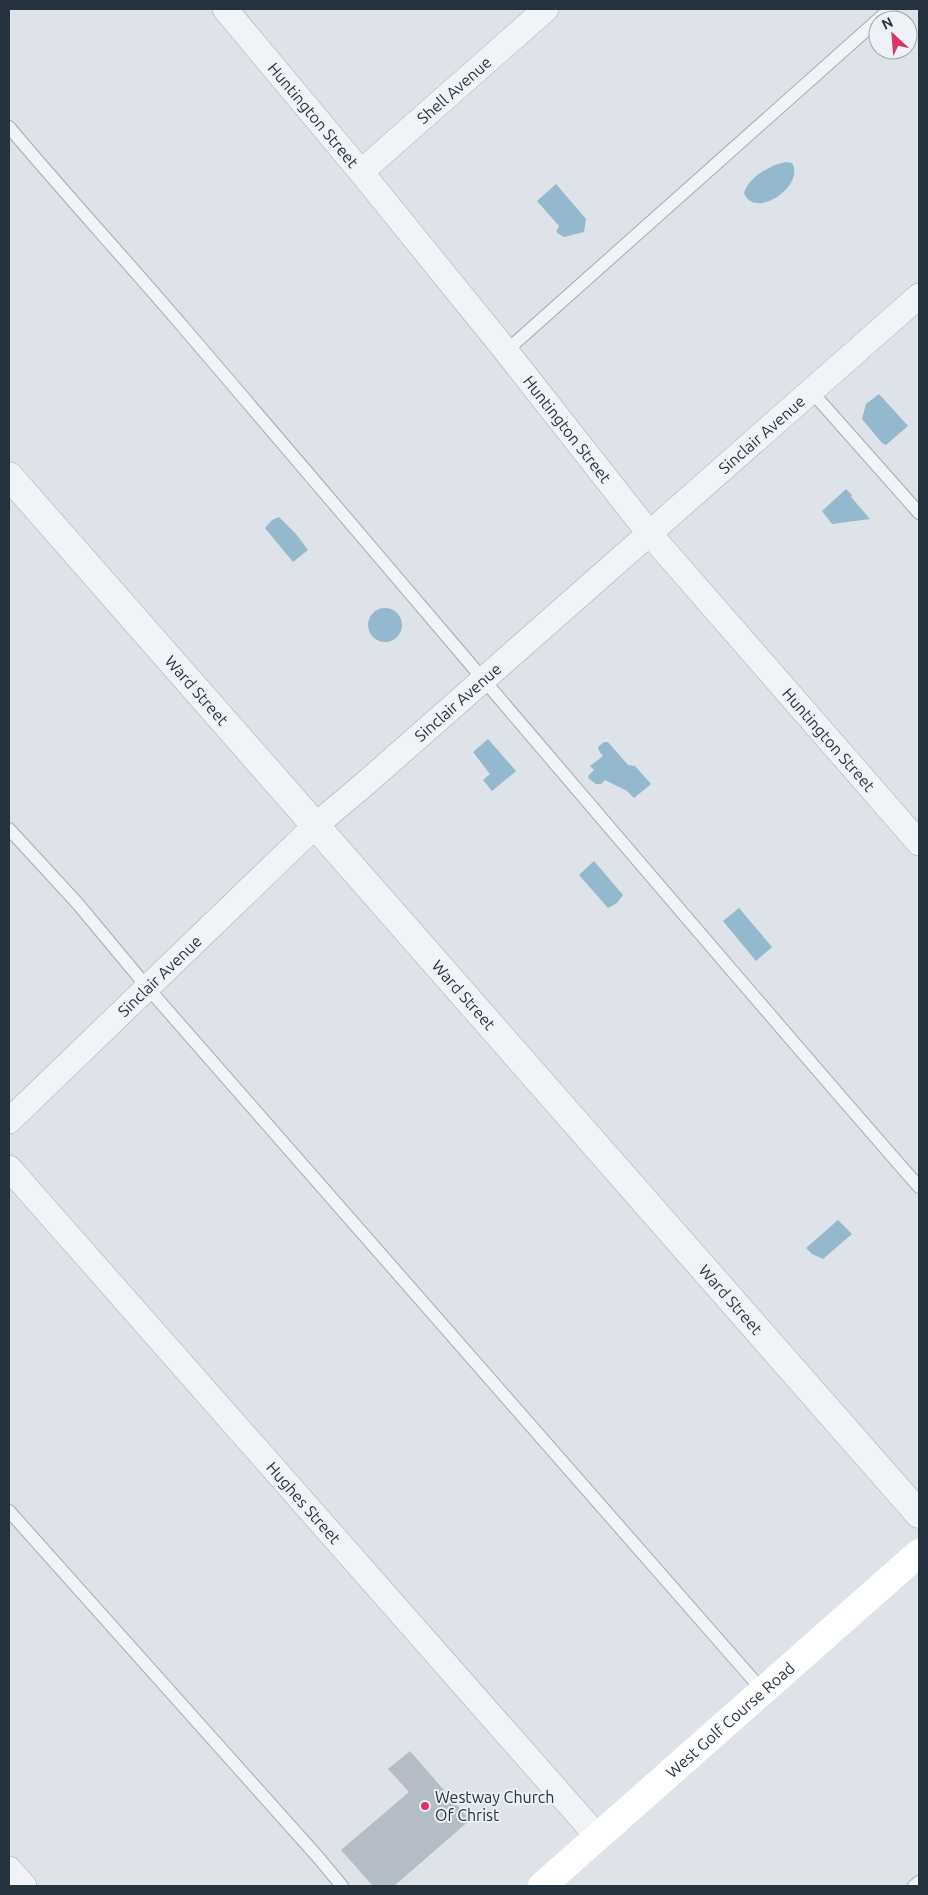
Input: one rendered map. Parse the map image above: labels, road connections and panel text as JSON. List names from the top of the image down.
{
  "streets": {
    "main road": ["West Golf Course Road"],
    "street": [
      "Shell Avenue",
      "Huntington Street",
      "Sinclair Avenue",
      "Ward Street",
      "Hughes Street"
    ]
  },
  "crossings": [
    ["Shell Avenue", "Huntington Street"],
    ["Huntington Street", "Sinclair Avenue"],
    ["Sinclair Avenue", "Ward Street"],
    ["Hughes Street", "West Golf Course Road"]
  ],
  "places": ["Westway Church Of Christ"],
  "north": "top left"
}
